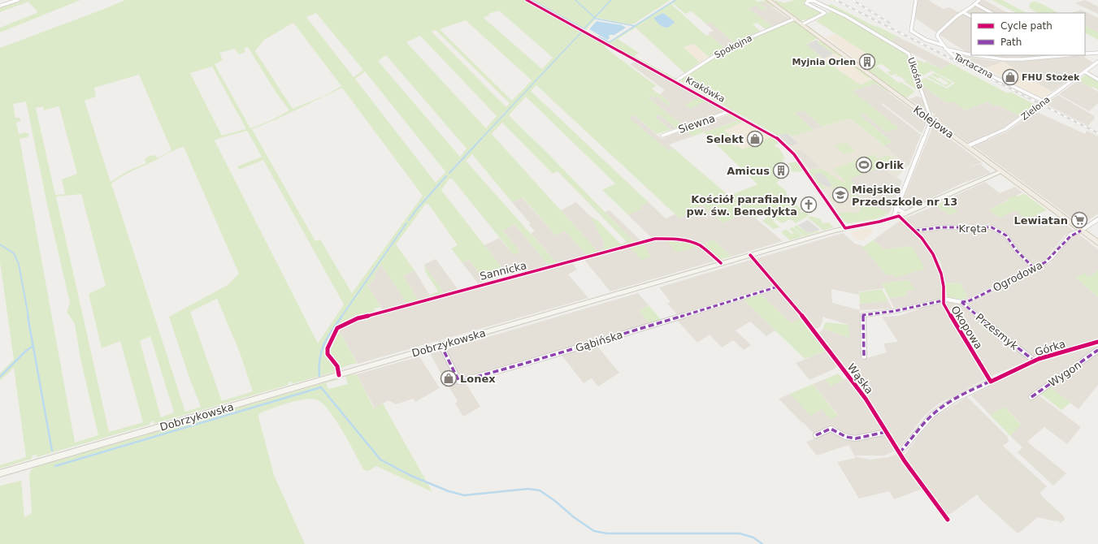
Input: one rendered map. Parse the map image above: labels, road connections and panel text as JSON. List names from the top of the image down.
{
  "streets": {
    "main road": ["Kolejowa", "Dobrzykowska"],
    "street": [
      "Spokojna",
      "Tartaczna",
      "Ukośna",
      "Krakówka",
      "Zielona",
      "Siewna",
      "Kręta",
      "Sannicka",
      "Ogrodowa",
      "Okopowa",
      "Przesmyk",
      "Gąbińska",
      "Górka",
      "Wygon",
      "Wąska"
    ]
  },
  "crossings": [
    ["Spokojna", "Krakówka"],
    ["Spokojna", "Kolejowa"],
    ["Tartaczna", "Zielona"],
    ["Ukośna", "Kolejowa"],
    ["Krakówka", "Siewna"],
    ["Krakówka", "Dobrzykowska"],
    ["Zielona", "Kolejowa"],
    ["Kolejowa", "Ogrodowa"],
    ["Kolejowa", "Dobrzykowska"],
    ["Kręta", "Ogrodowa"],
    ["Kręta", "Okopowa"],
    ["Sannicka", "Dobrzykowska"],
    ["Ogrodowa", "Okopowa"],
    ["Ogrodowa", "Przesmyk"],
    ["Okopowa", "Dobrzykowska"],
    ["Okopowa", "Górka"],
    ["Przesmyk", "Górka"],
    ["Gąbińska", "Dobrzykowska"],
    ["Gąbińska", "Wąska"],
    ["Dobrzykowska", "Wąska"],
    ["Górka", "Wąska"]
  ],
  "places": {
    "building": ["Myjnia Orlen", "Amicus"],
    "shop": ["FHU Stożek", "Selekt", "Lonex"],
    "sports": ["Orlik"],
    "school or university": ["Miejskie Przedszkole nr 13"],
    "church": ["Kościół parafialny pw. św. Benedykta"],
    "supermarket": ["Lewiatan"]
  },
  "legend": ["Cycle path", "Path"]
}
